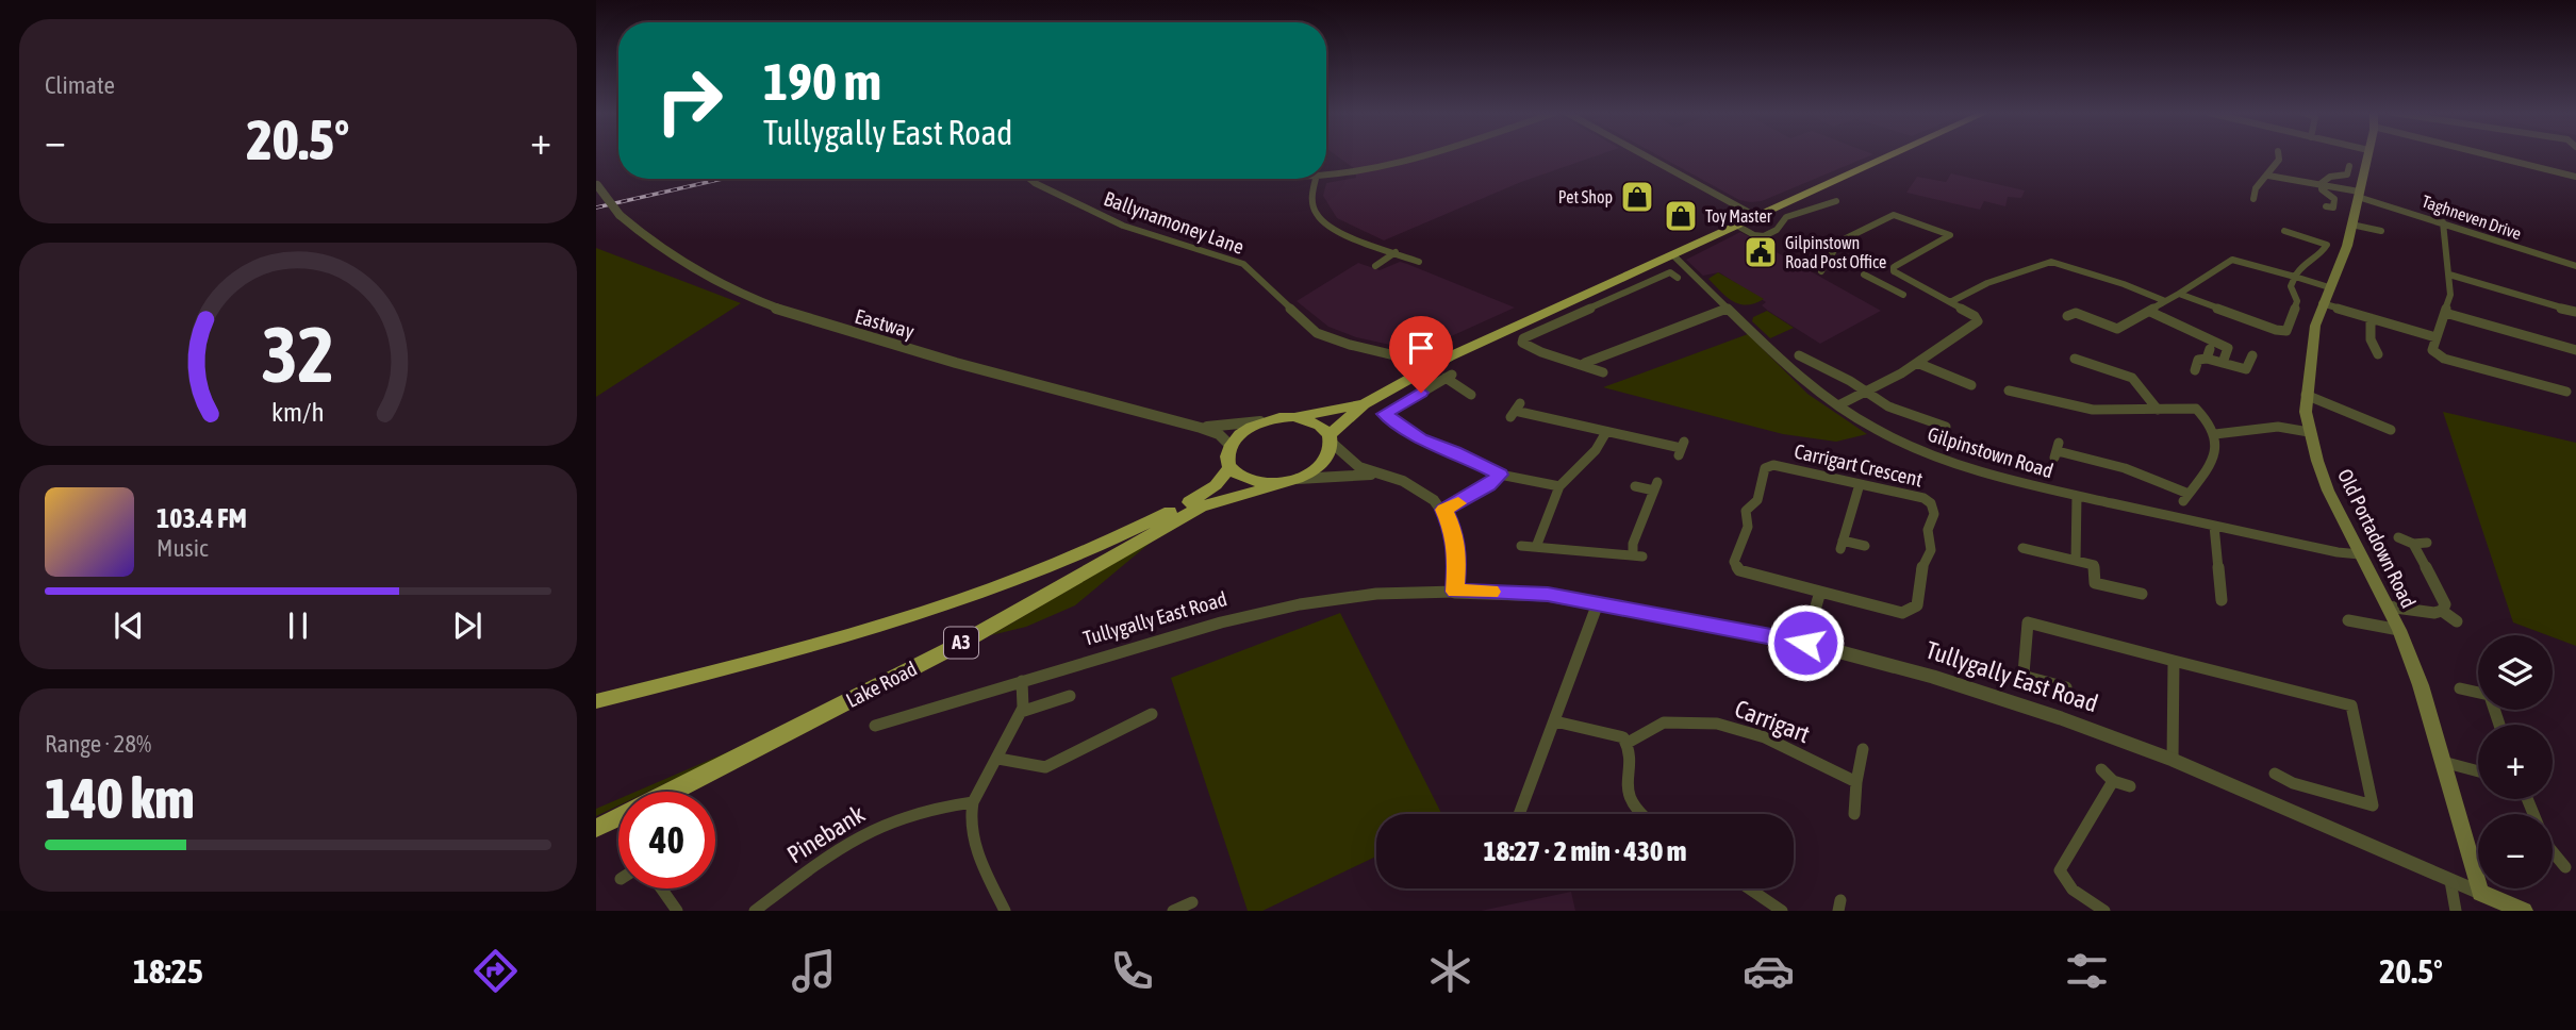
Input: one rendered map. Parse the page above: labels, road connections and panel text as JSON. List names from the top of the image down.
{
  "streets": {
    "highway": ["A3", "Lake Road"],
    "main road": ["Old Portadown Road", "Tullygally East Road"],
    "street": [
      "Taghneven Drive",
      "Ballynamoney Lane",
      "Eastway",
      "Gilpinstown Road",
      "Carrigart Crescent",
      "Carrigart",
      "Pinebank"
    ]
  },
  "crossings": [
    ["Taghneven Drive", "Old Portadown Road"],
    ["Ballynamoney Lane", "A3"],
    ["Eastway", "A3"],
    ["Eastway", "Lake Road"],
    ["Gilpinstown Road", "Old Portadown Road"],
    ["Gilpinstown Road", "A3"],
    ["Old Portadown Road", "Tullygally East Road"],
    ["A3", "Lake Road"]
  ],
  "places": {
    "shop": ["Pet Shop", "Toy Master"],
    "public building": ["Gilpinstown Road Post Office"]
  },
  "page": {
    "tile": [
      "Climate",
      ["Range · 28%", "140 km"]
    ],
    "turn": ["190 m", "Tullygally East Road"],
    "heat": ["−", "20.5°", "+"],
    "song": ["103.4 FM", "Music"],
    "map_buttons": ["+", "−"],
    "limit": "40",
    "trip": "18:27 · 2 min · 430 m",
    "tabs": ["18:25", "20.5°"],
    "gauge": ["32", "km/h"]
  }
}
